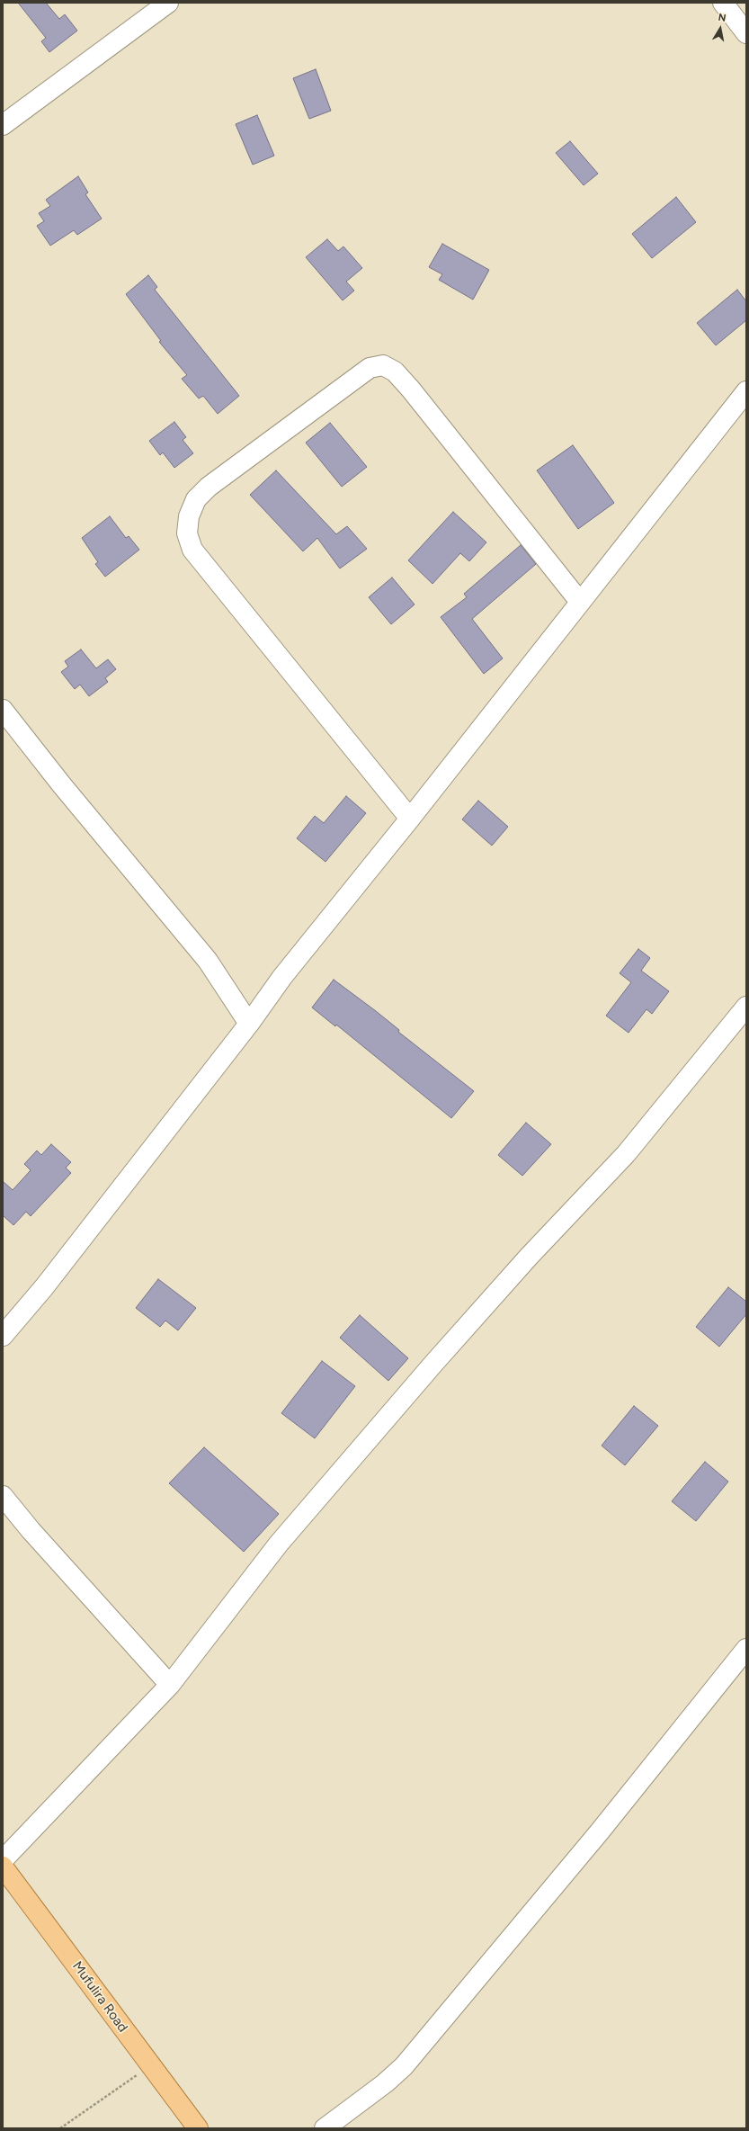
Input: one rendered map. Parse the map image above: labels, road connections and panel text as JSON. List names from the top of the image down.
{
  "streets": {
    "main road": ["Mufulira Road"]
  },
  "north": "top"
}
